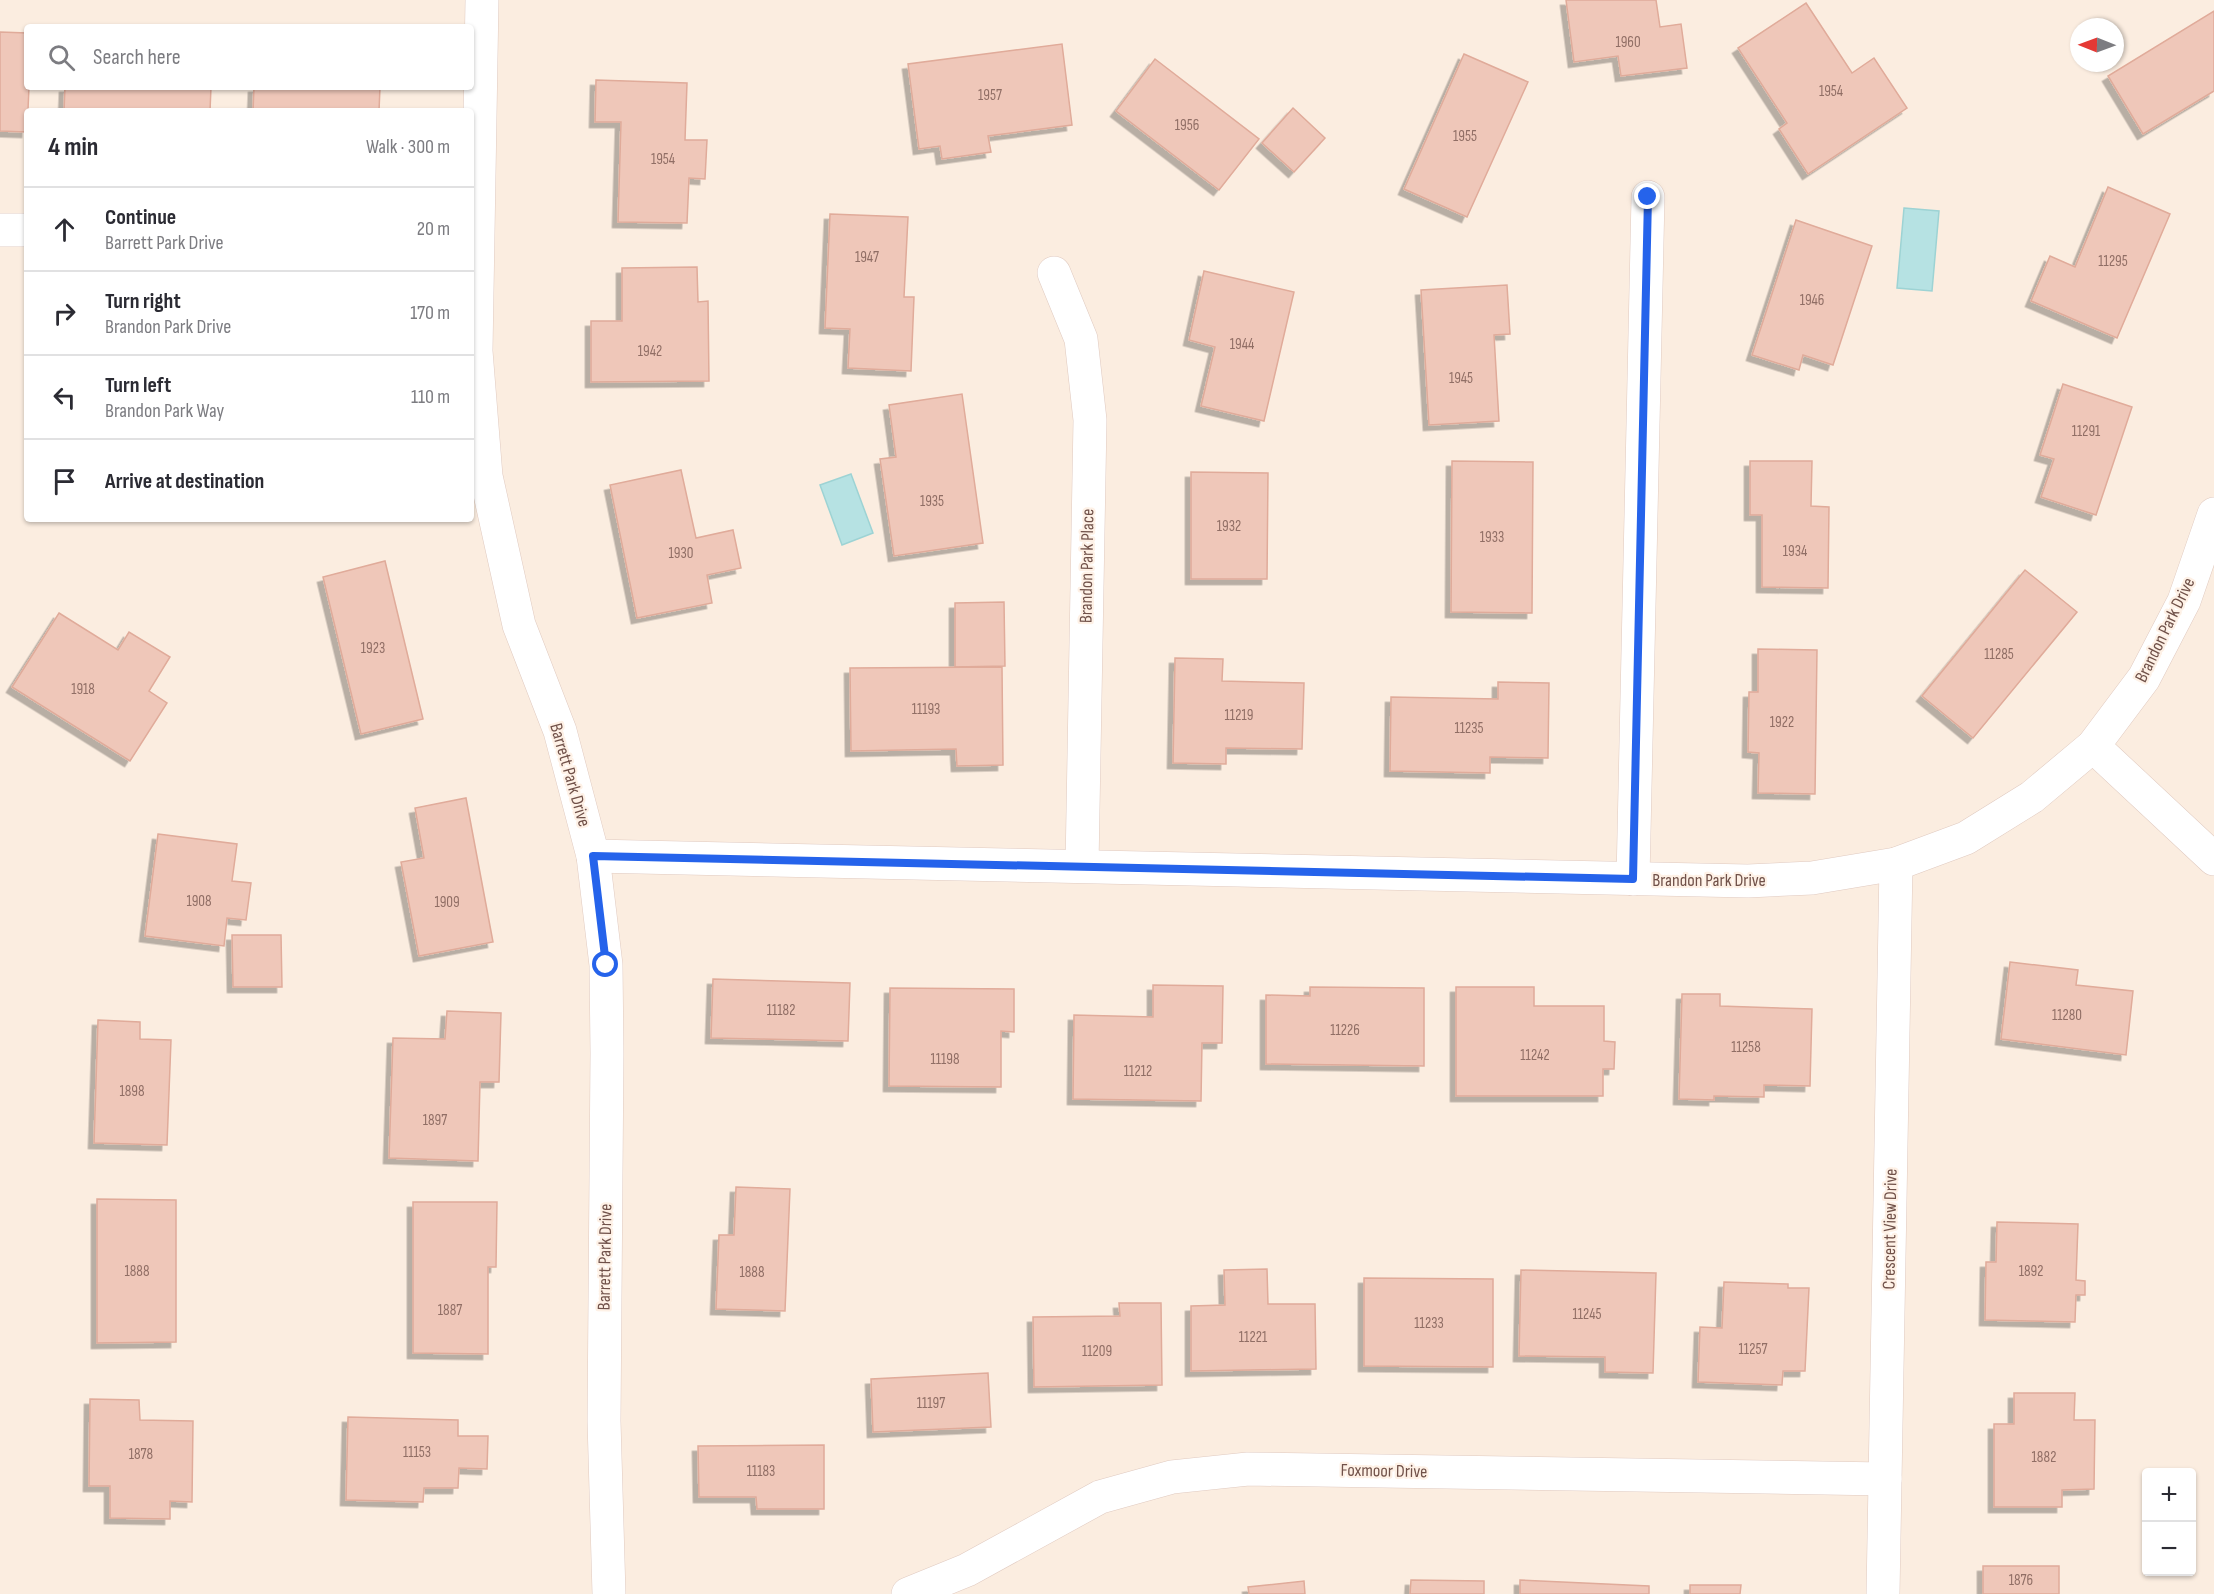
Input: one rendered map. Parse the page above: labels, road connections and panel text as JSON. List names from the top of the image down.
{
  "streets": {
    "street": [
      "Brandon Park Place",
      "Brandon Park Drive",
      "Barrett Park Drive",
      "Crescent View Drive",
      "Foxmoor Drive"
    ]
  },
  "crossings": [
    ["Brandon Park Place", "Brandon Park Drive"],
    ["Brandon Park Drive", "Barrett Park Drive"],
    ["Brandon Park Drive", "Crescent View Drive"],
    ["Crescent View Drive", "Foxmoor Drive"]
  ],
  "house_numbers": [
    "1960",
    "1954",
    "1957",
    "1956",
    "1955",
    "1954",
    "1947",
    "11295",
    "1946",
    "1944",
    "1942",
    "1945",
    "11291",
    "1935",
    "1932",
    "1933",
    "1934",
    "1930",
    "1923",
    "11285",
    "1918",
    "11193",
    "11219",
    "1922",
    "11235",
    "1908",
    "1909",
    "11182",
    "11280",
    "11226",
    "11258",
    "11242",
    "11198",
    "11212",
    "1898",
    "1897",
    "1888",
    "1892",
    "1888",
    "1887",
    "11245",
    "11233",
    "11221",
    "11257",
    "11209",
    "11197",
    "11153",
    "1878",
    "1882",
    "11183",
    "1876"
  ],
  "north": "left",
  "page": {
    "search": "Search here",
    "heading": ["4 min", "Walk · 300 m"],
    "list": [
      ["Continue", "Barrett Park Drive", "20 m"],
      ["Turn right", "Brandon Park Drive", "170 m"],
      ["Turn left", "Brandon Park Way", "110 m"],
      "Arrive at destination"
    ],
    "map_buttons": ["+", "−"]
  }
}
